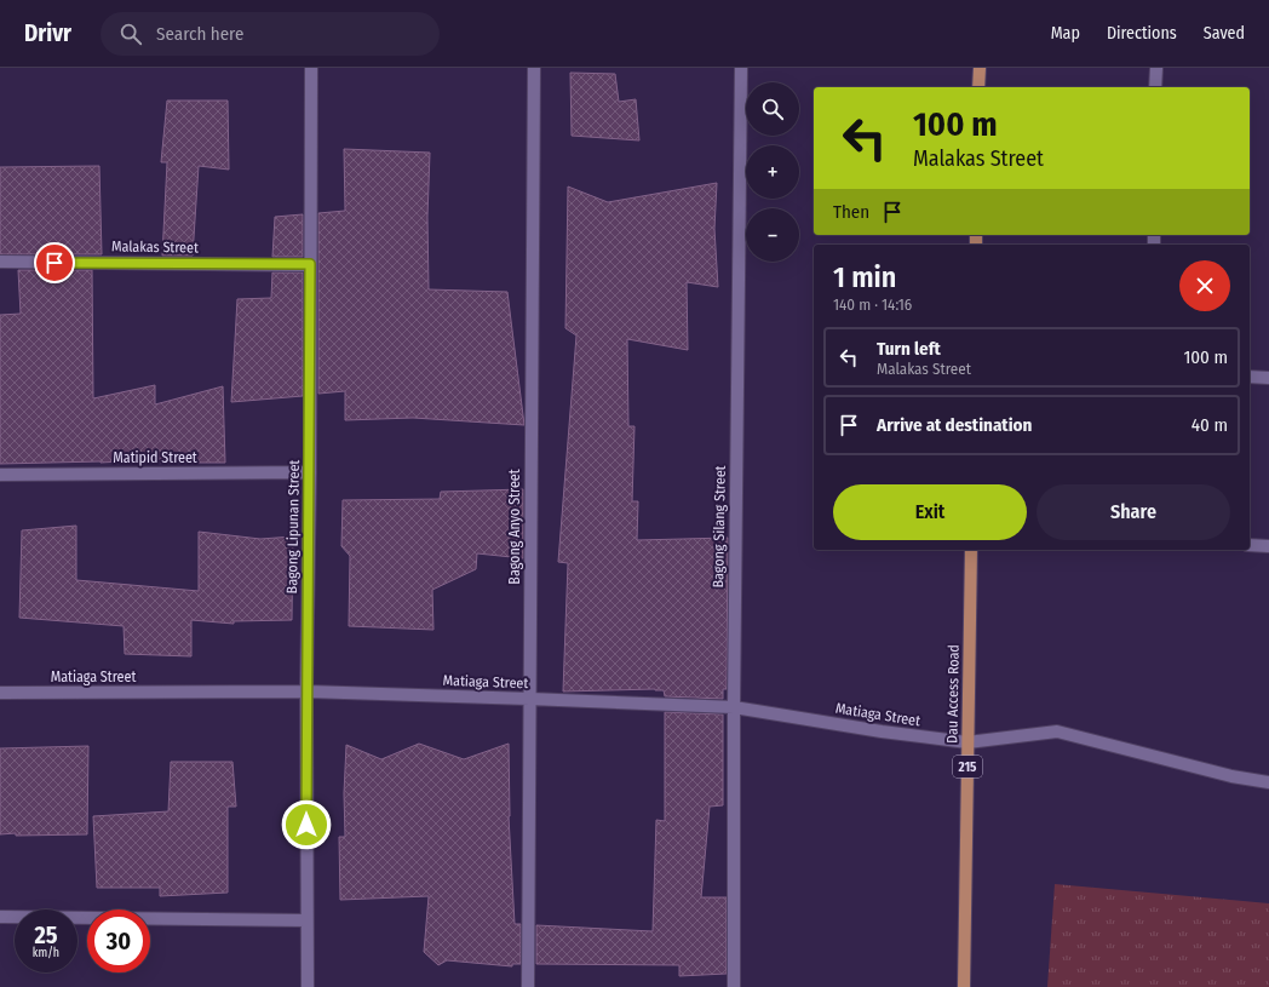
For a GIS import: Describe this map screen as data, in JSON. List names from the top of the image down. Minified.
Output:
{"streets":{"main road":["Dau Access Road","215"],"street":["Malakas Street","Matipid Street","Bagong Lipunan Street","Bagong Anyo Street","Bagong Silang Street","Matiaga Street"]},"crossings":[["Malakas Street","Bagong Lipunan Street"],["Matipid Street","Bagong Lipunan Street"],["Bagong Lipunan Street","Matiaga Street"],["Bagong Anyo Street","Matiaga Street"],["Bagong Silang Street","Matiaga Street"],["Matiaga Street","Dau Access Road"]],"page":{"header":"Drivr","search":"Search here","nav":["Map","Directions","Saved"],"map_buttons":["+","−"],"turn":["100 m","Malakas Street"],"then":"Then","heading":["1 min","140 m · 14:16"],"list":[{"name":"Turn left","note":"Malakas Street","value":"100 m"},{"name":"Arrive at destination","value":"40 m"}],"buttons":["Exit","Share"],"speed":"25 km/h","limit":"30"}}
